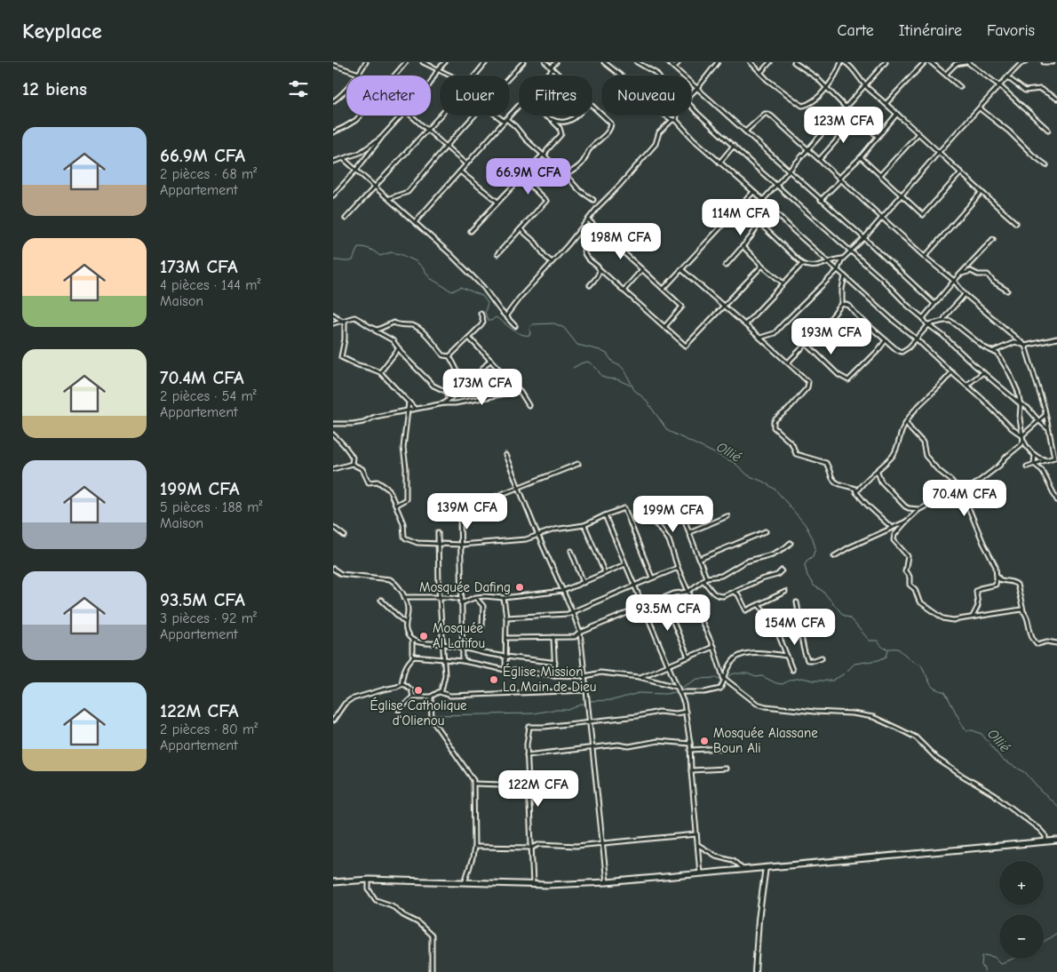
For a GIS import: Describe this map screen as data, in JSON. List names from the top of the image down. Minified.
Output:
{"water":["Ollié"],"places":["Mosquée Dafing","Mosquée Al Latifou","Église Mission La Main de Dieu","Église Catholique d'Olienou","Mosquée Alassane Boun Ali"],"page":{"header":"Keyplace","nav":["Carte","Itinéraire","Favoris"],"heading":"12 biens","chip":["Acheter","Louer","Filtres","Nouveau"],"price":["123M CFA","66.9M CFA","114M CFA","198M CFA","193M CFA","173M CFA","70.4M CFA","139M CFA","199M CFA","93.5M CFA","154M CFA","122M CFA"],"list":[{"name":"66.9M CFA","note":"2 pièces · 68 m² · Appartement"},{"name":"173M CFA","note":"4 pièces · 144 m² · Maison"},{"name":"70.4M CFA","note":"2 pièces · 54 m² · Appartement"},{"name":"199M CFA","note":"5 pièces · 188 m² · Maison"},{"name":"93.5M CFA","note":"3 pièces · 92 m² · Appartement"},{"name":"122M CFA","note":"2 pièces · 80 m² · Appartement"}],"map_buttons":["+","−"]}}
